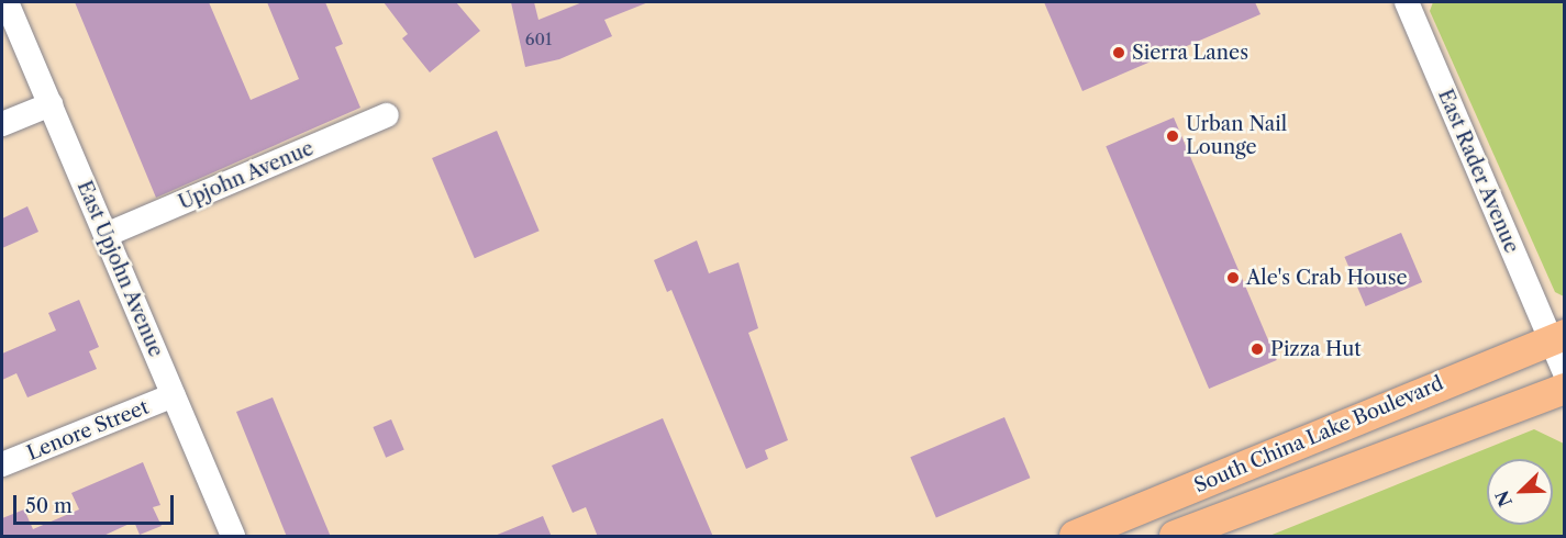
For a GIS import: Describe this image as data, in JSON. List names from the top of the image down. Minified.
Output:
{"streets":{"main road":["South China Lake Boulevard"],"street":["East Rader Avenue","Upjohn Avenue","East Upjohn Avenue","Lenore Street"]},"crossings":[["East Rader Avenue","South China Lake Boulevard"],["Upjohn Avenue","East Upjohn Avenue"],["East Upjohn Avenue","Lenore Street"]],"places":["Sierra Lanes","Urban Nail Lounge","Ale's Crab House","Pizza Hut"],"house_numbers":["601"],"scale_bar":"50 m","north":"bottom left"}
